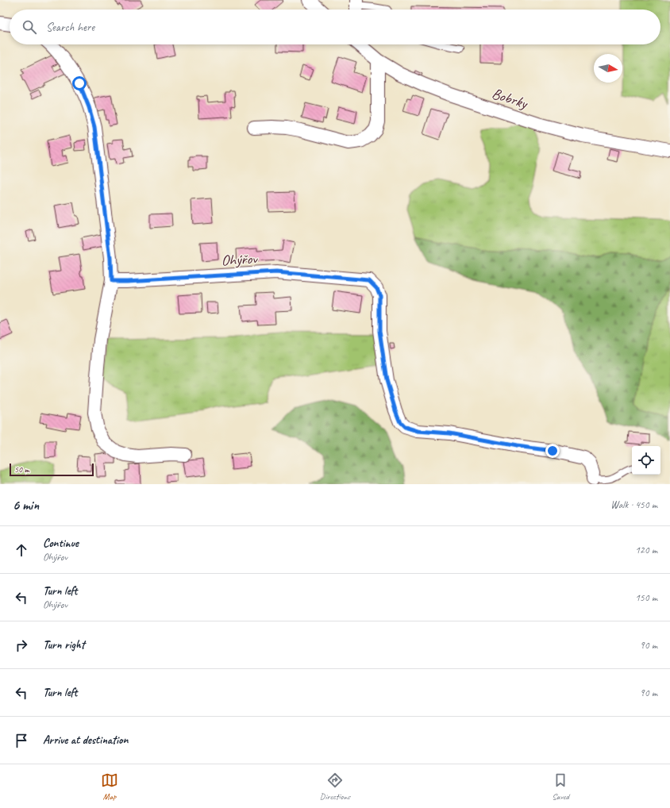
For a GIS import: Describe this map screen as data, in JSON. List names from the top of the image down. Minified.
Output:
{"streets":{"street":["Bobrky","Ohýřov"]},"scale_bar":"50 m","north":"right","page":{"search":"Search here","scale":"50 m","heading":["6 min","Walk · 450 m"],"list":[["Continue","Ohýřov","120 m"],["Turn left","Ohýřov","150 m"],["Turn right","90 m"],["Turn left","90 m"],"Arrive at destination"],"nav":["Map","Directions","Saved"]}}
